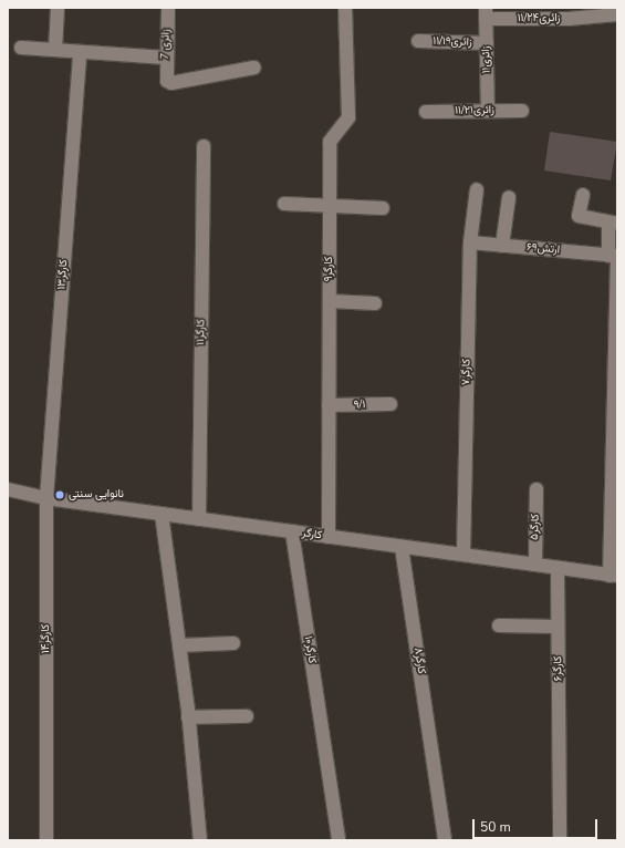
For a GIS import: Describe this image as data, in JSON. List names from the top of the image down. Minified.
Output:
{"streets":{"street":["زائری۱۱/۲۴","زائری۱۱/۱۹","زائری 7","زائری۱۱","۱۱/۲۱زائری","ارتش۶۹","کارگر۹","کارگر۱۳","کارگر۱۱","کارگر۷","۹/۱","کارگر۵","کارگر","کارگر۱۴","کارگر۱۰","کارگر۸","کارگر۶"]},"crossings":[["زائری۱۱/۲۴","زائری۱۱"],["زائری۱۱/۱۹","زائری۱۱"],["زائری۱۱","۱۱/۲۱زائری"],["ارتش۶۹","کارگر۷"],["کارگر۹","۹/۱"],["کارگر۹","کارگر"],["کارگر۱۳","کارگر"],["کارگر۱۳","کارگر۱۴"],["کارگر۱۱","کارگر"],["کارگر۷","کارگر"],["کارگر۵","کارگر"],["کارگر","کارگر۱۴"],["کارگر","کارگر۱۰"],["کارگر","کارگر۸"],["کارگر","کارگر۶"]],"places":["نانوایی سنتی"],"scale_bar":"50 m"}
